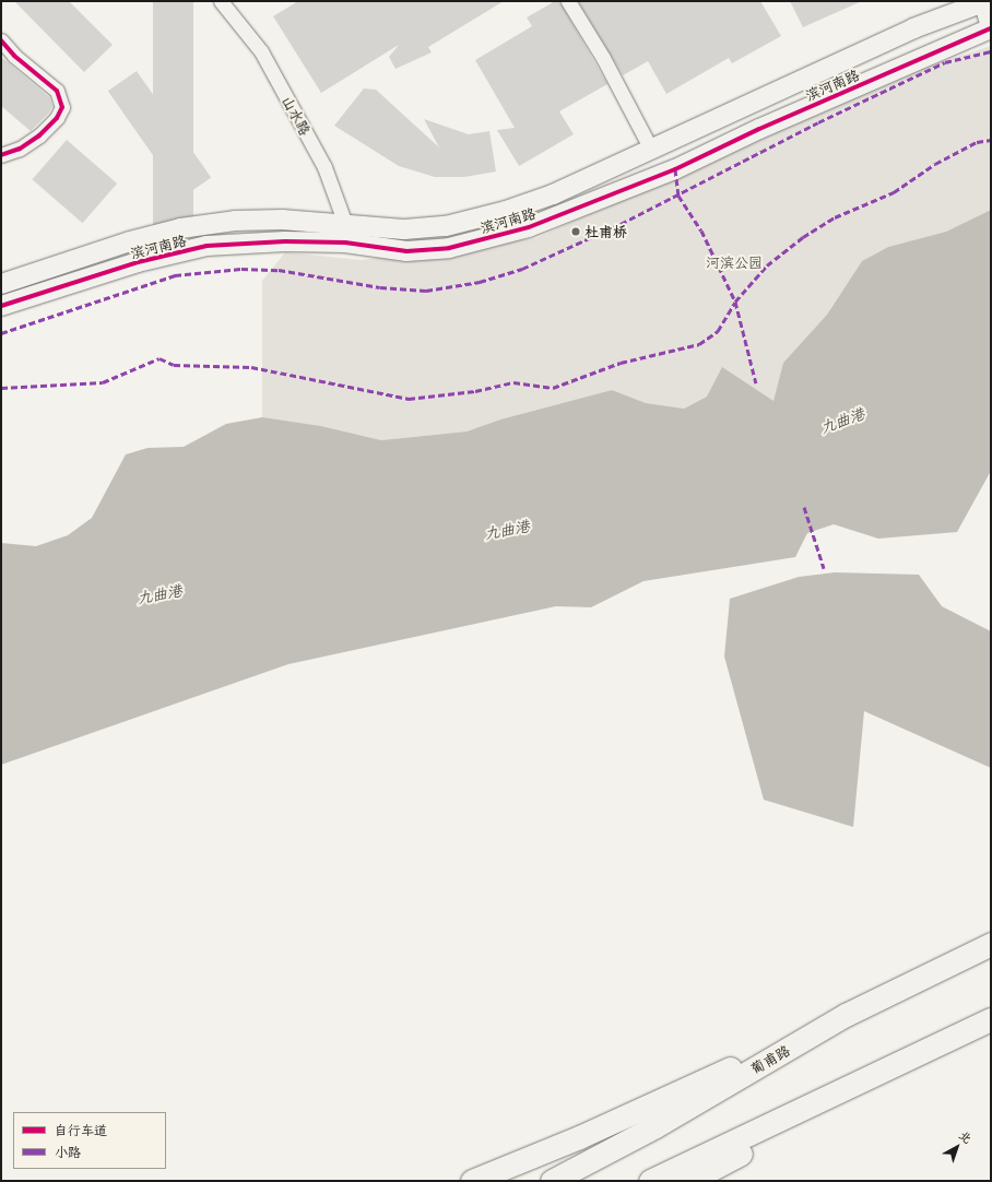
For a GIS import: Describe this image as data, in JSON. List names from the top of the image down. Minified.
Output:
{"streets":{"main road":["葡甫路"],"street":["滨河南路","山水路"]},"crossings":[["滨河南路","山水路"]],"water":["九曲港"],"parks":["河滨公园"],"places":["杜甫桥"],"legend":["自行车道","小路"],"north":"top right"}
